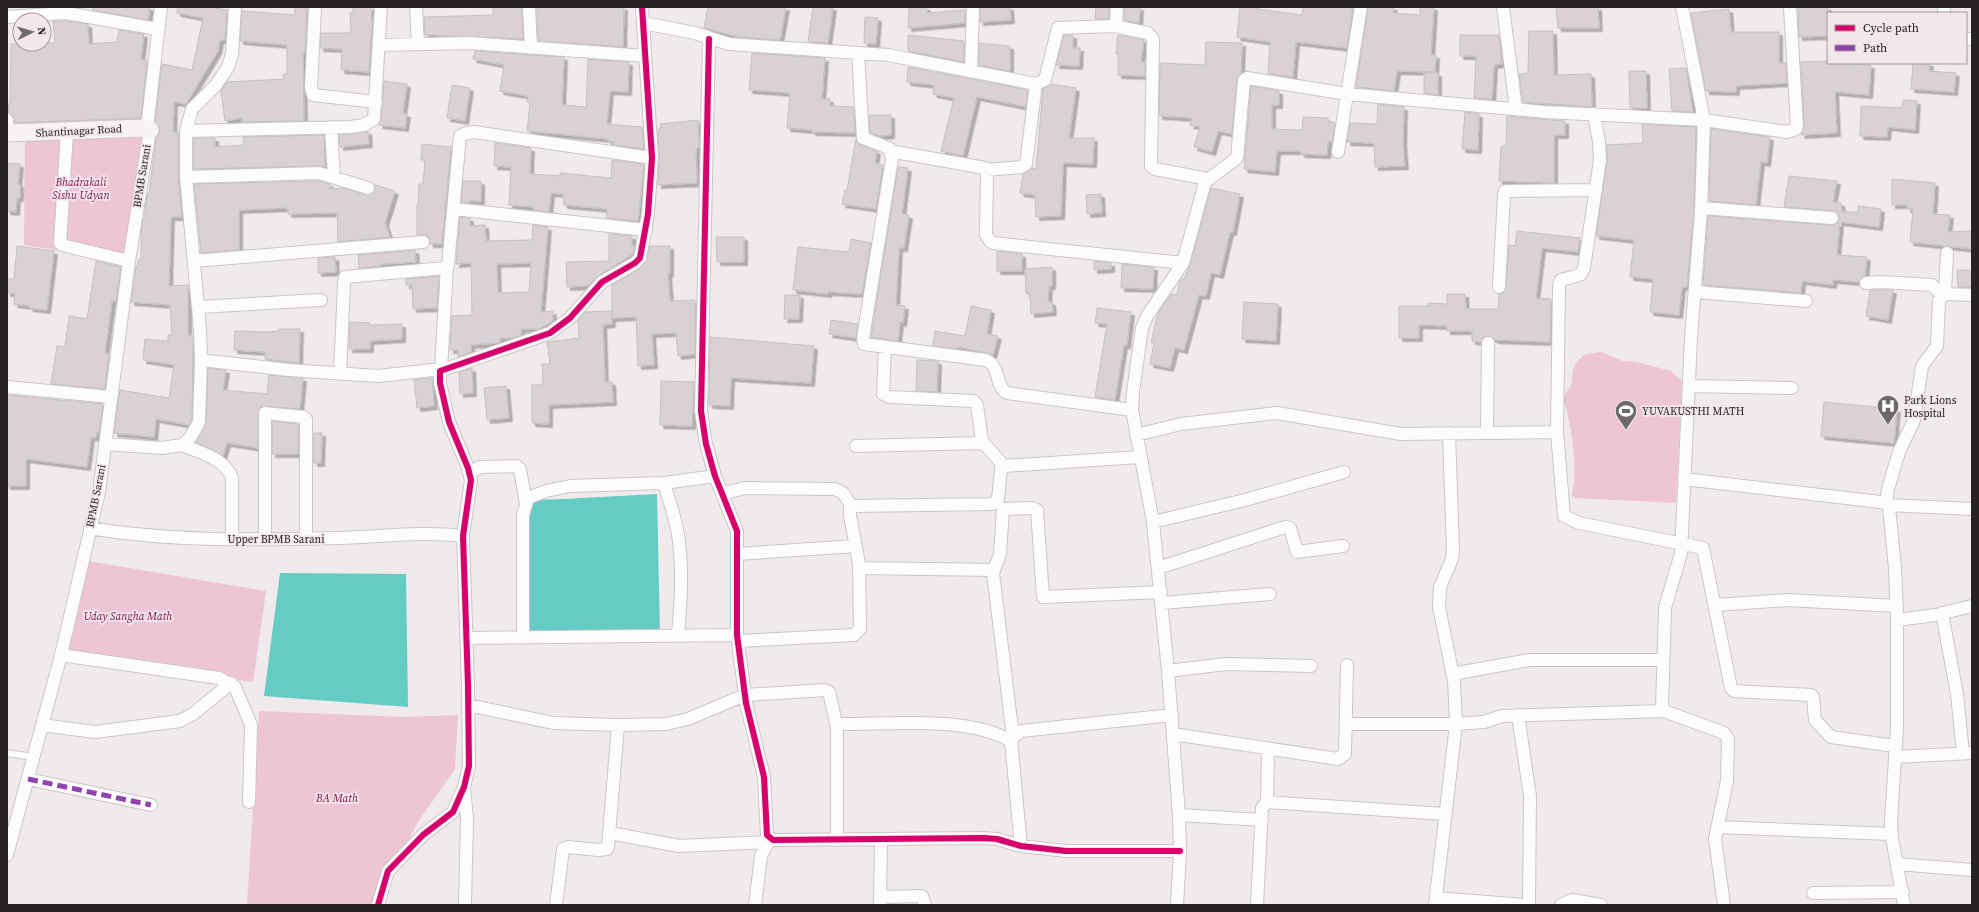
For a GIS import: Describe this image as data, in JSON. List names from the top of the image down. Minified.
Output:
{"streets":{"street":["Shantinagar Road","BPMB Sarani","Upper BPMB Sarani"]},"crossings":[["Shantinagar Road","BPMB Sarani"],["BPMB Sarani","Upper BPMB Sarani"]],"parks":["Bhadrakali Sishu Udyan","Uday Sangha Math","BA Math"],"places":{"hospital":["Park Lions Hospital"],"sports":["YUVAKUSTHI MATH"]},"legend":["Cycle path","Path"],"north":"right"}
